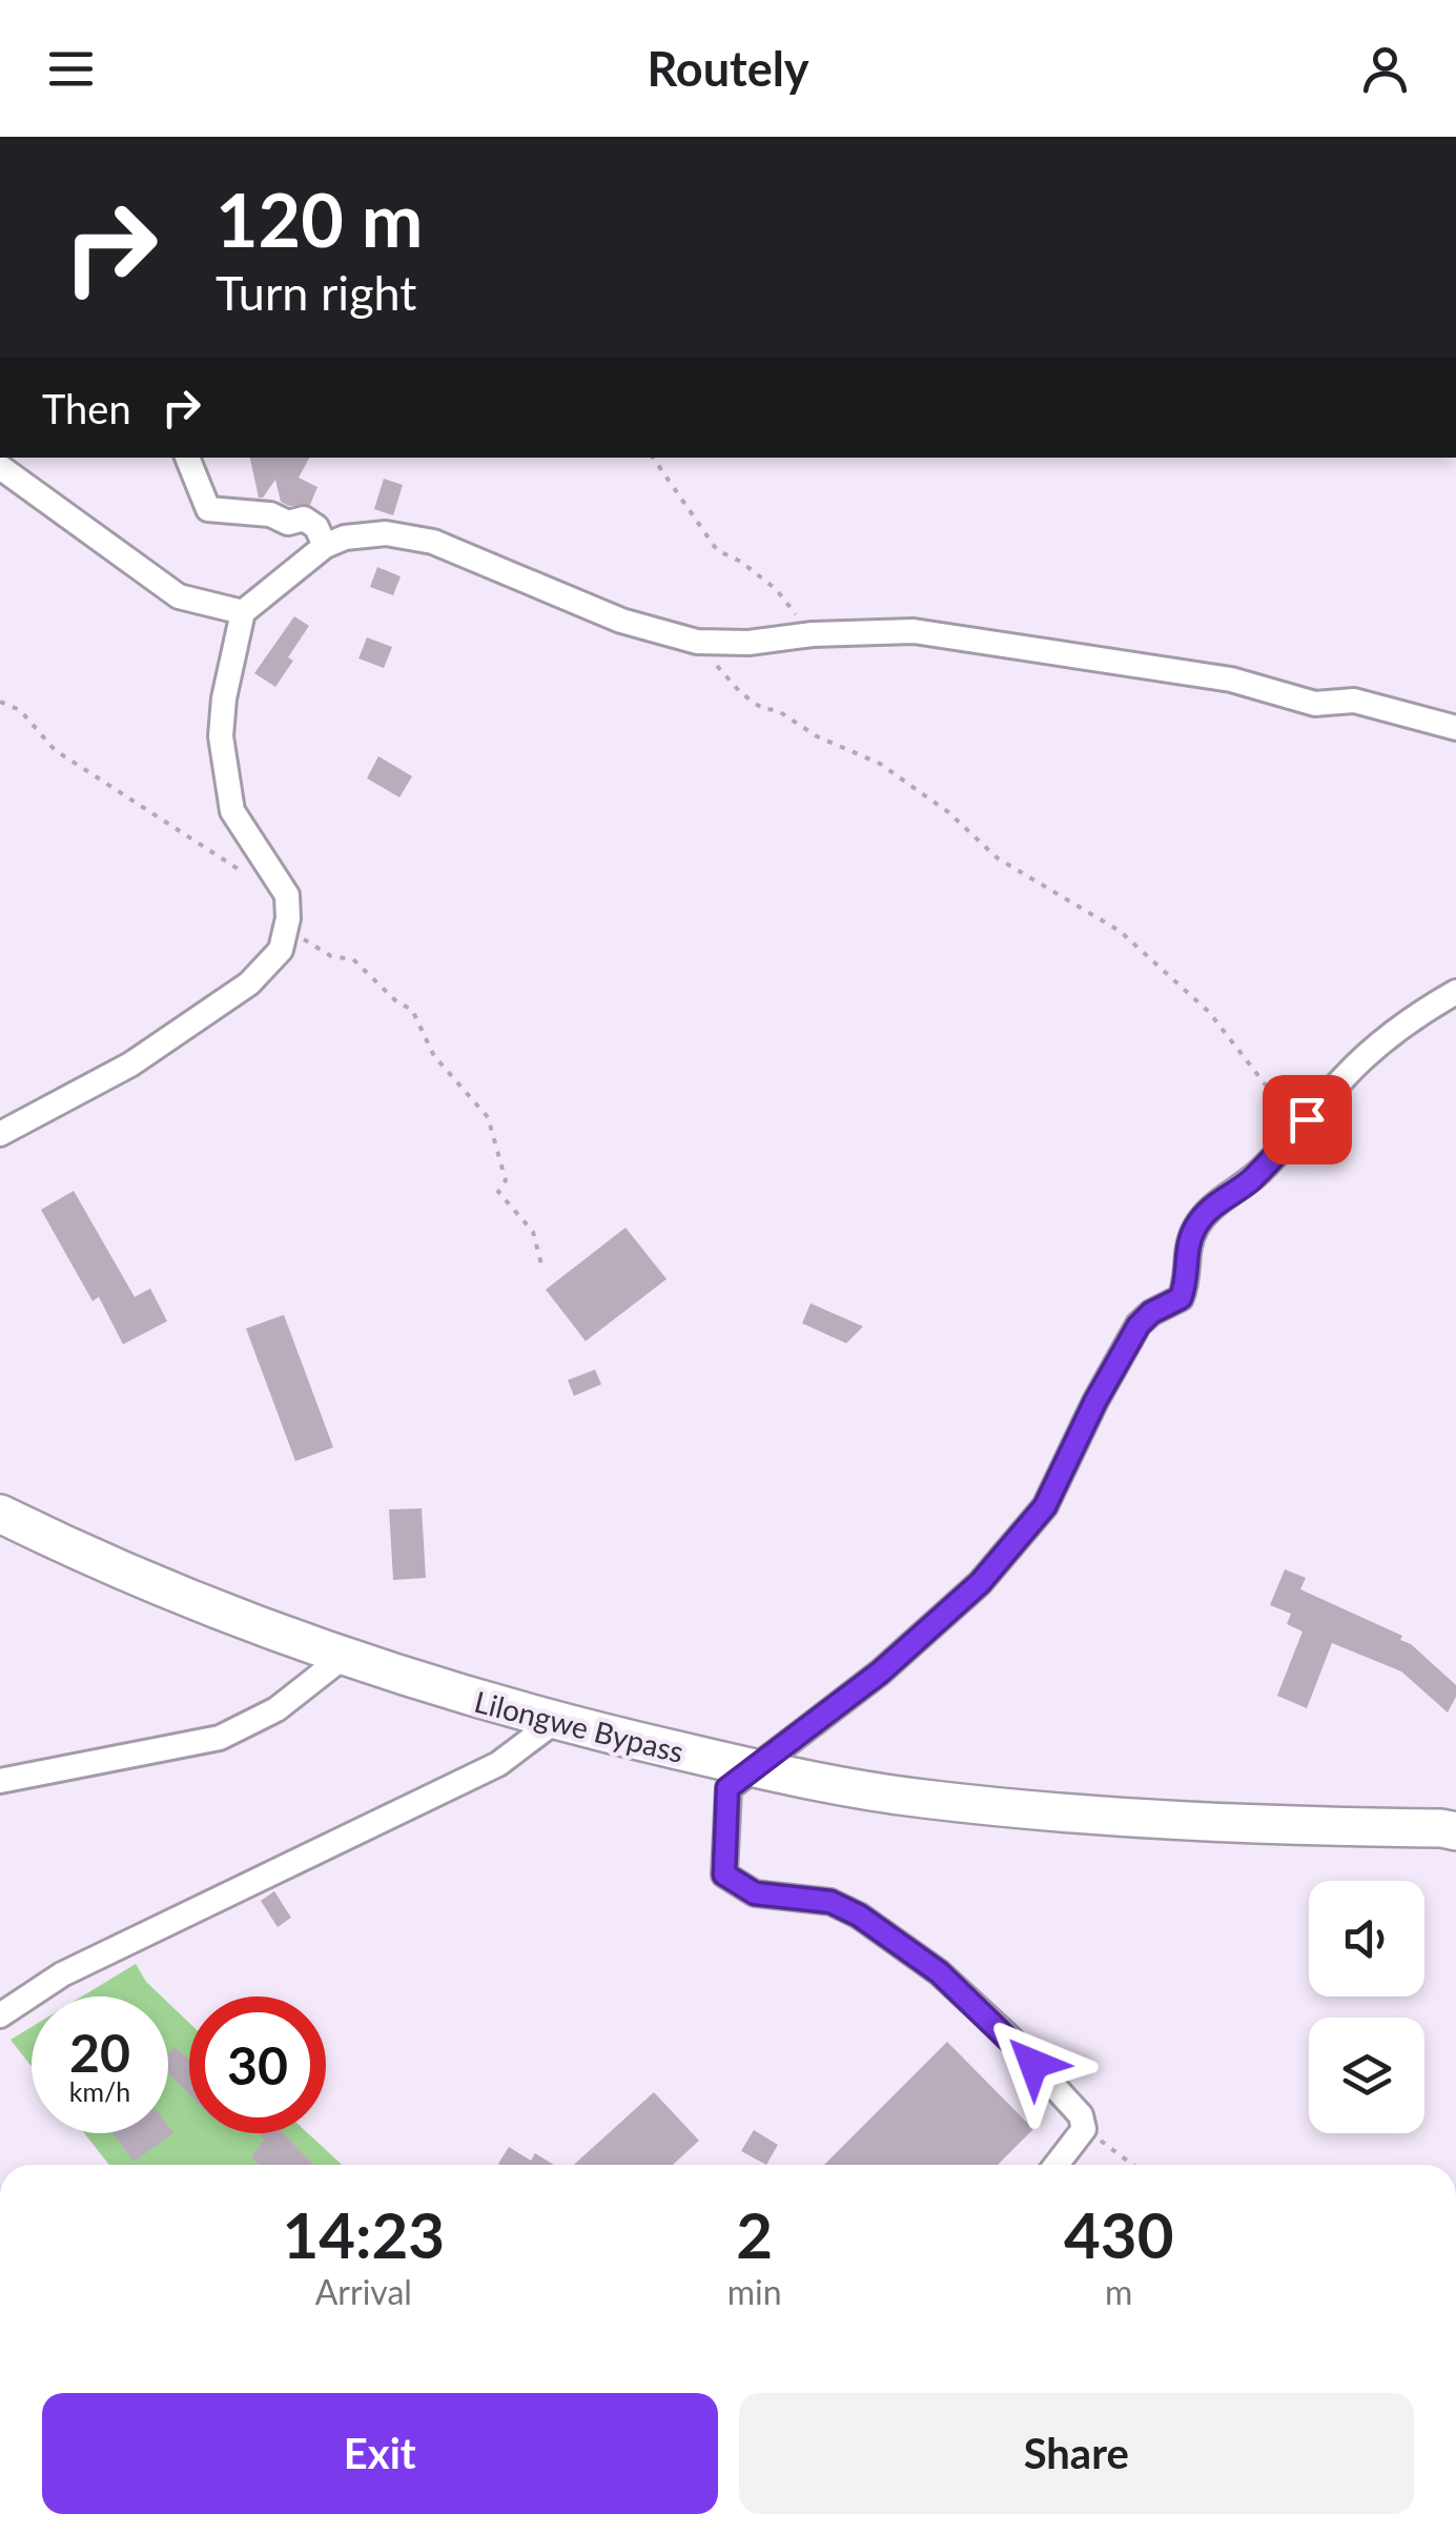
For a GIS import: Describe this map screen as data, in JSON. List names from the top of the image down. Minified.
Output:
{"streets":{"main road":["Lilongwe Bypass"]},"page":{"header":"Routely","turn":["120 m","Turn right"],"then":"Then","speed":"20 km/h","limit":"30","eta":["14:23","Arrival","2","min","430","m"],"buttons":["Exit","Share"]}}
